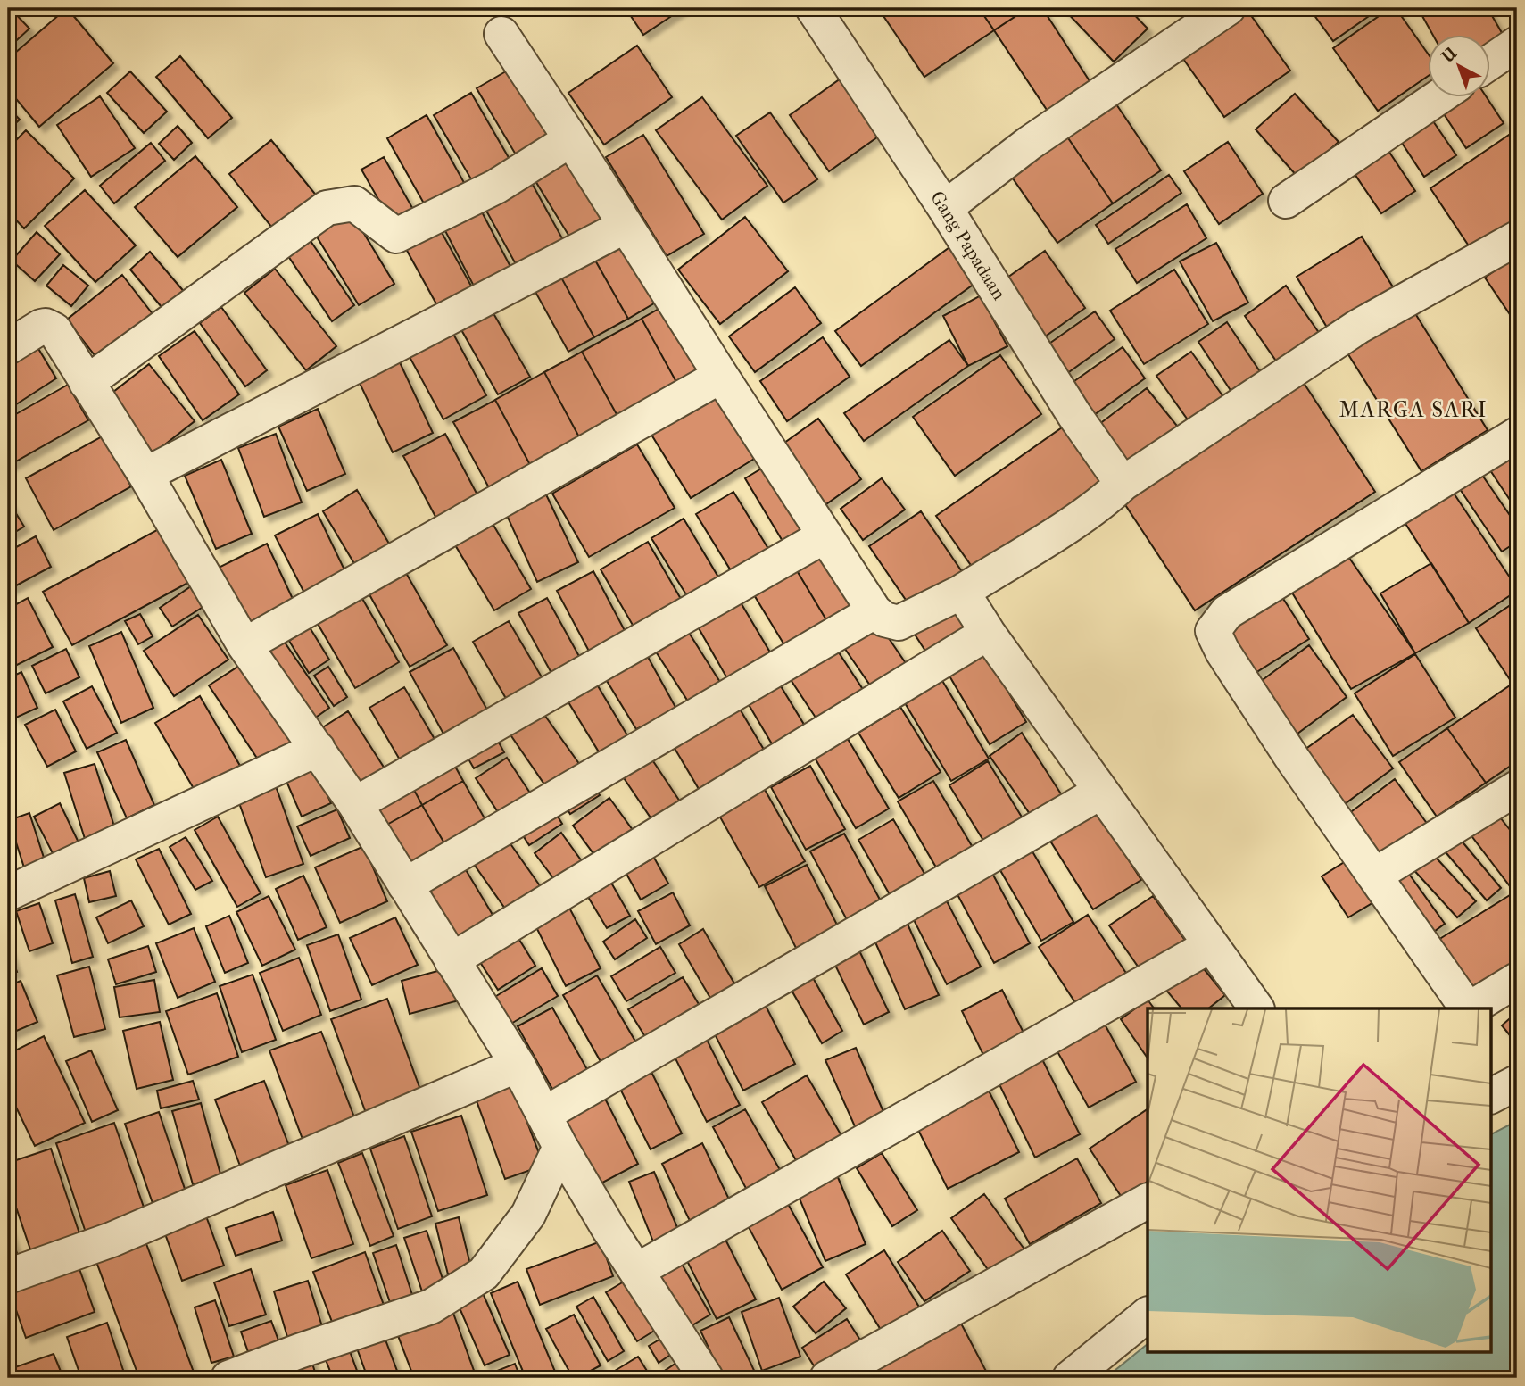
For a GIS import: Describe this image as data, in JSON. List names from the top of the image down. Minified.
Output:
{"streets":{"street":["Gang Papadaan"]},"districts":["MARGA SARI"],"north":"top left"}
